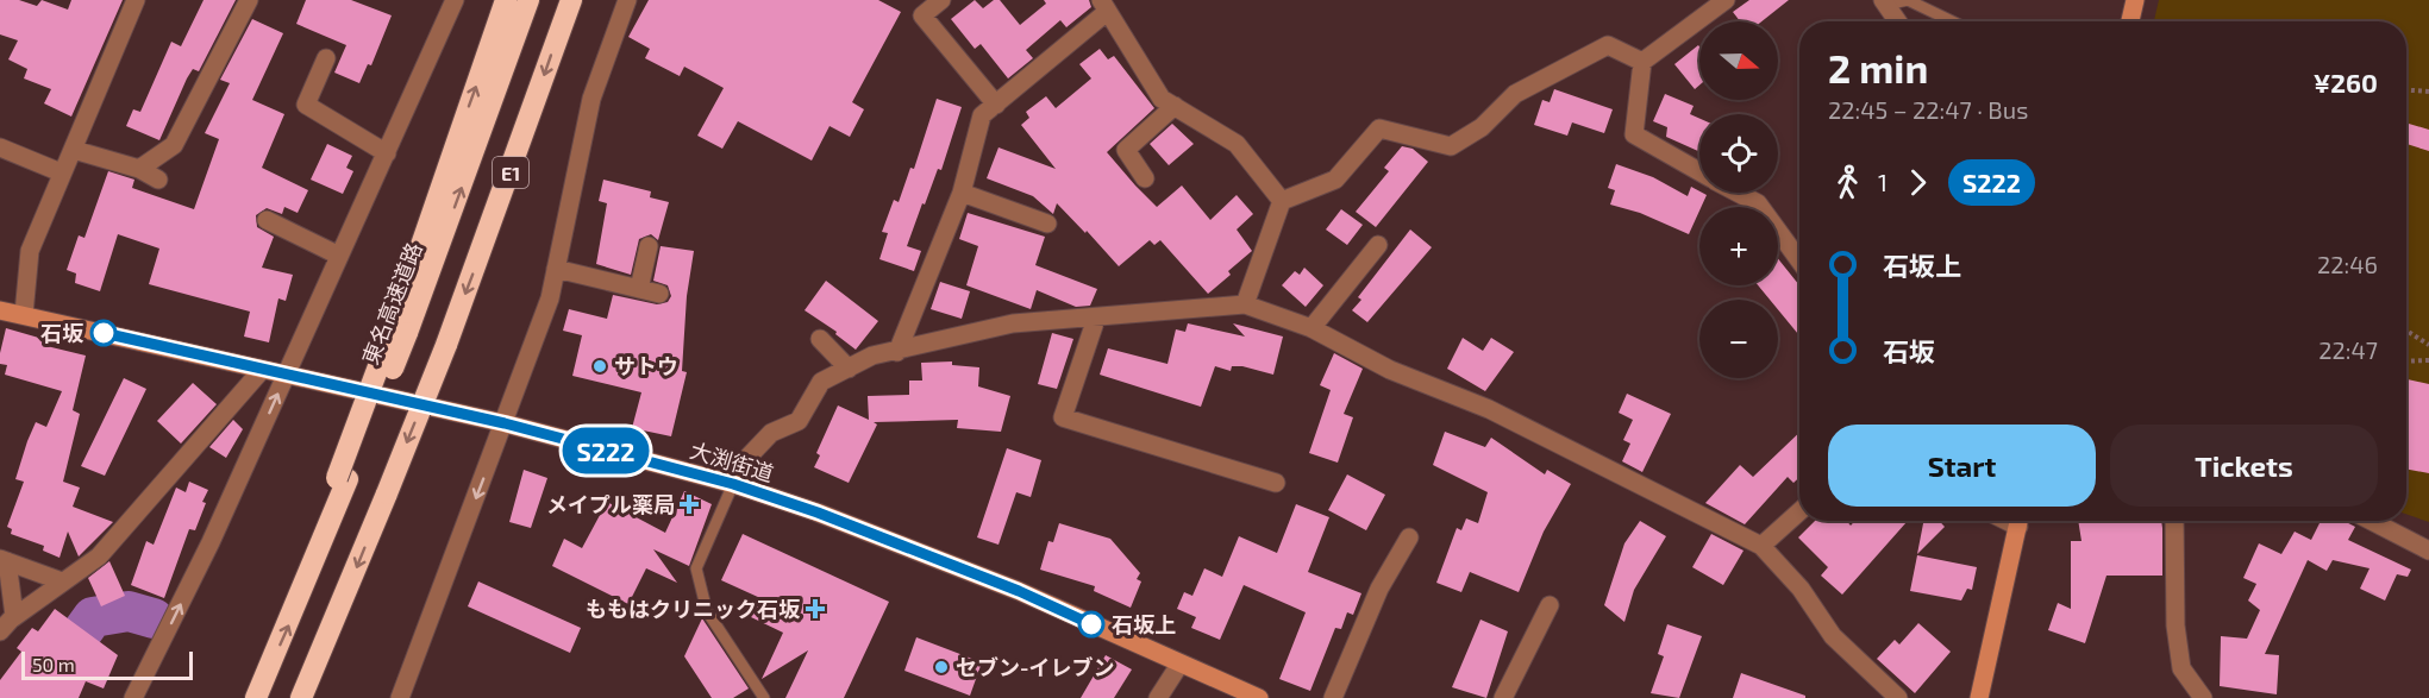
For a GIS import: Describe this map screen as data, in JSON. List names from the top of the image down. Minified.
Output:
{"streets":{"highway":["E1","東名高速道路"],"street":["大渕街道"]},"places":{"other":["石坂","サトウ","石坂上","セブン-イレブン"],"health":["メイプル薬局","ももはクリニック石坂"]},"lines":["bus line S222"],"scale_bar":"50 m","north":"right","page":{"on_map":"S222","map_buttons":["+","−"],"heading":["2 min","22:45 – 22:47 · Bus","¥260"],"legs":["1","S222"],"list":[{"name":"石坂上","value":"22:46"},{"name":"石坂","value":"22:47"}],"buttons":["Start","Tickets"],"scale":"50 m"}}
